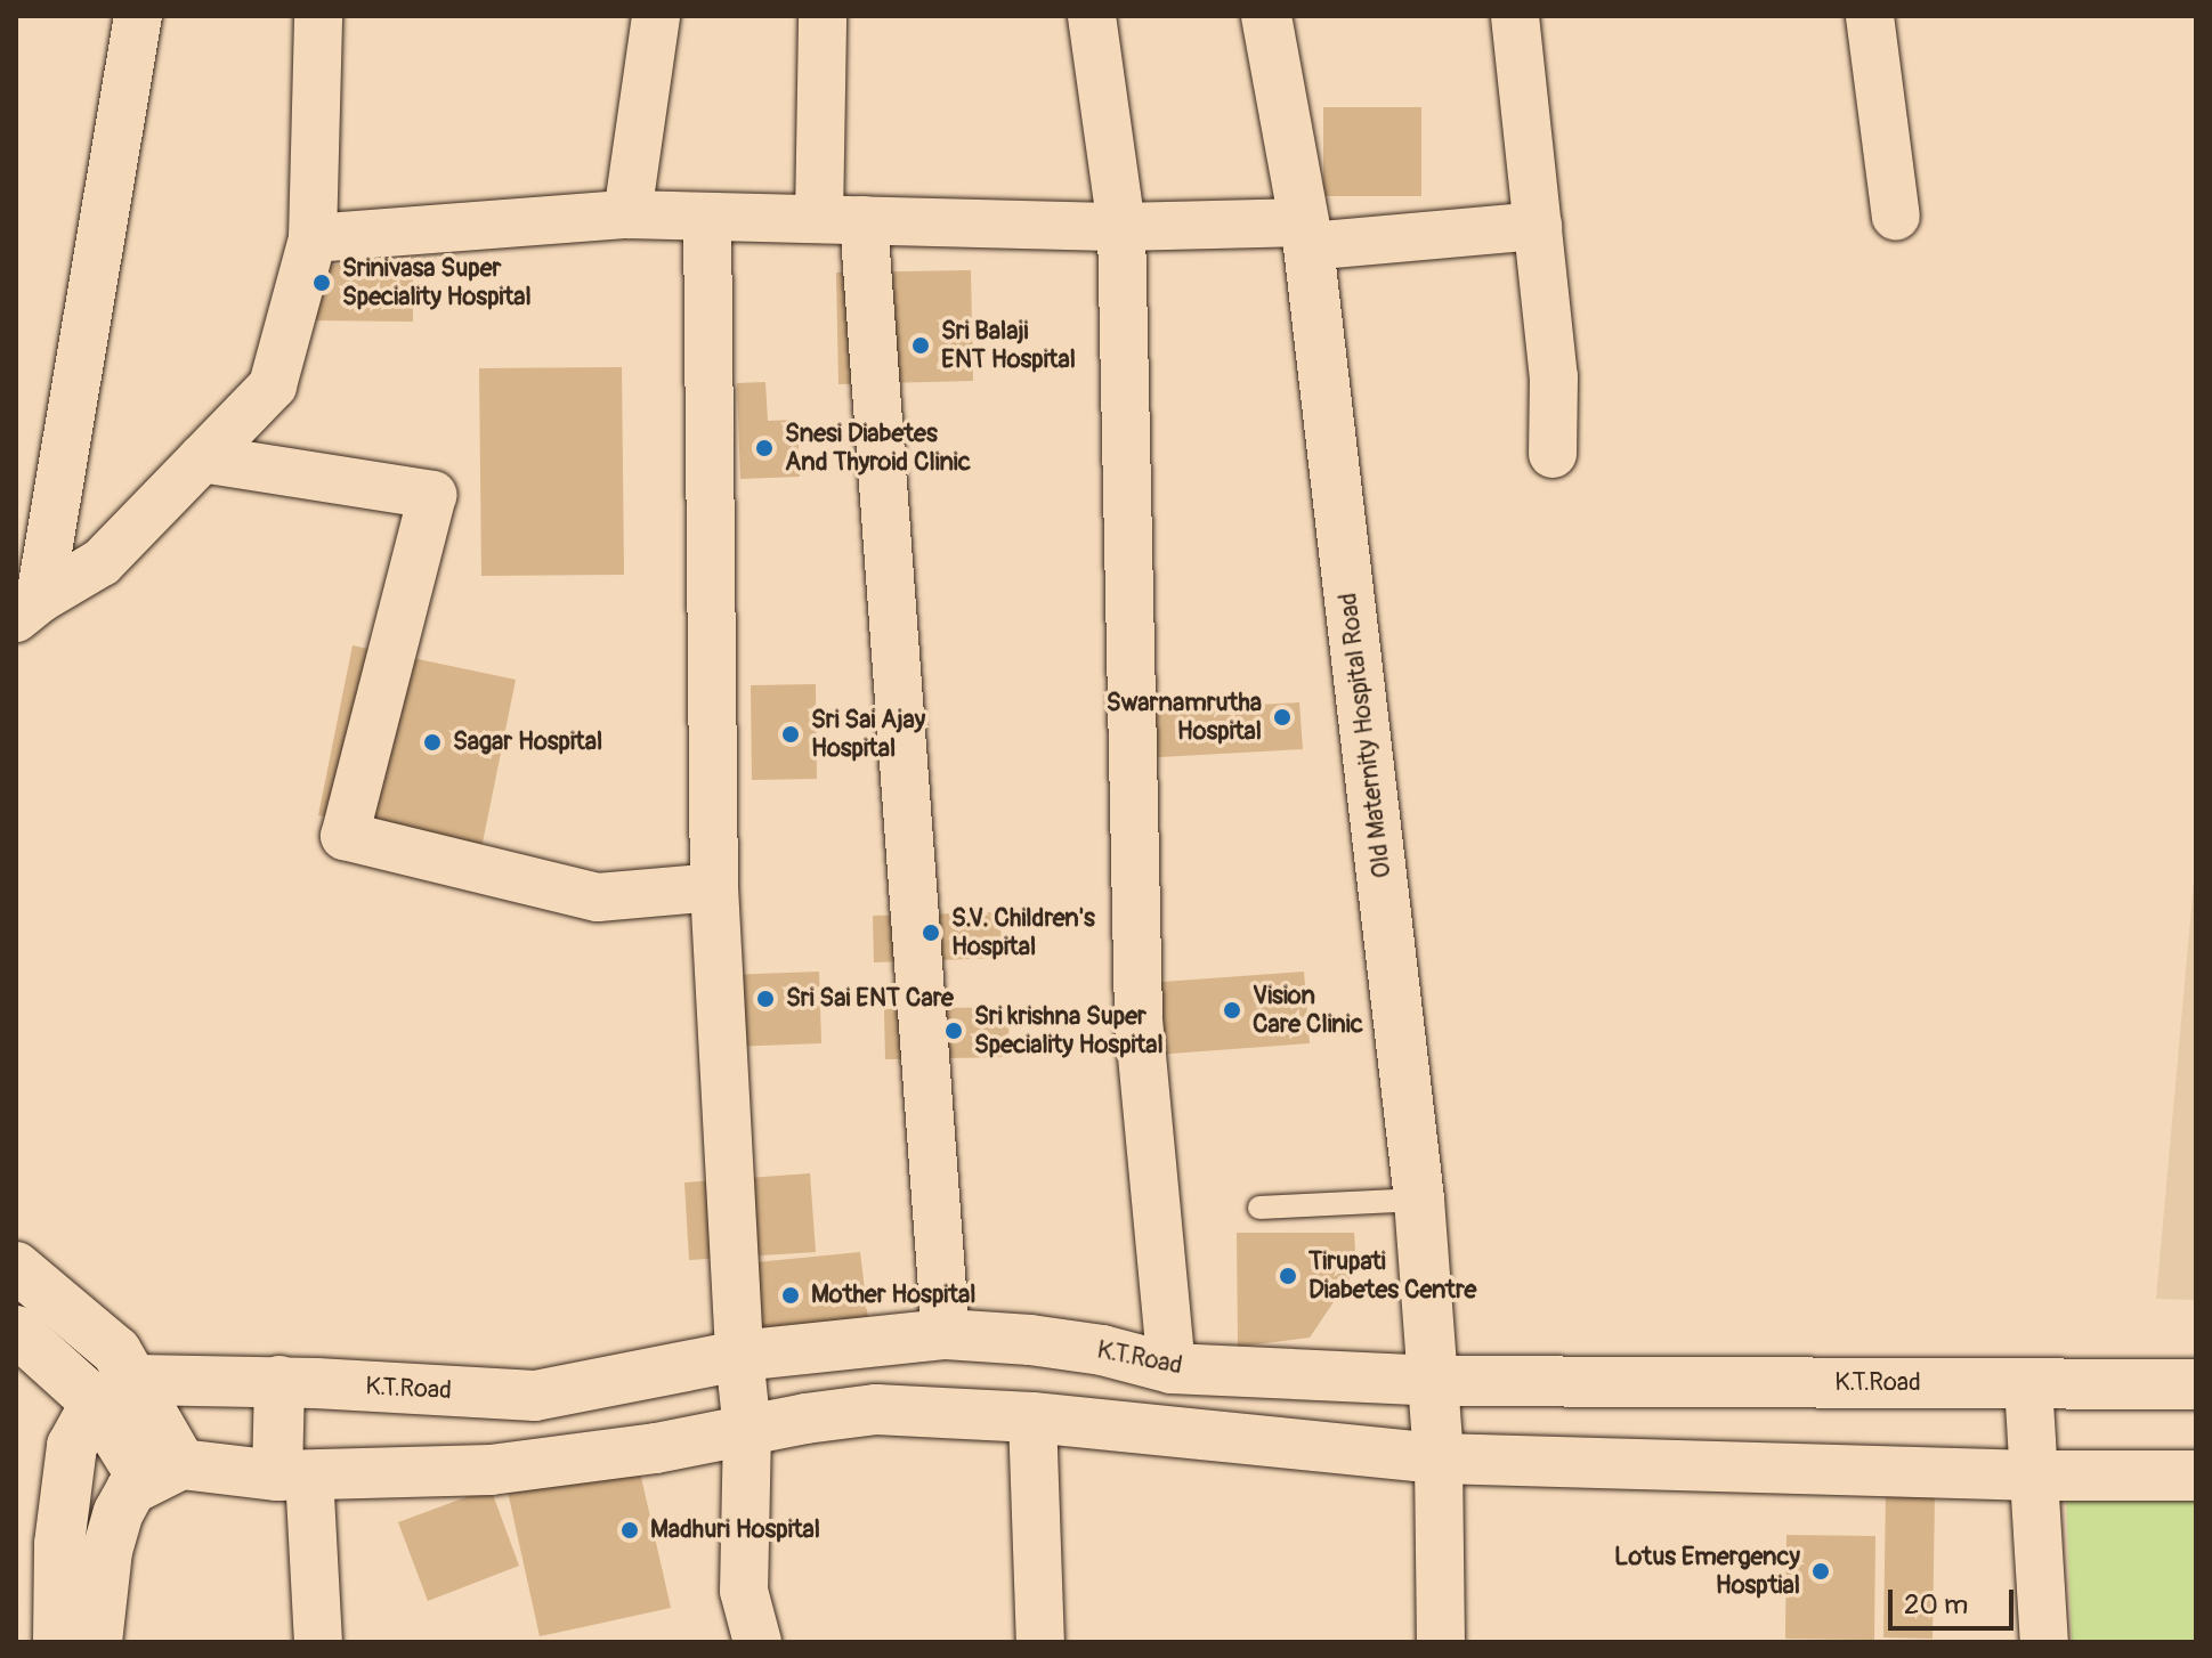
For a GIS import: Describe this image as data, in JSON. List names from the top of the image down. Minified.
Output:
{"streets":{"main road":["Old Maternity Hospital Road","K.T.Road"]},"crossings":[["Old Maternity Hospital Road","K.T.Road"]],"places":["Srinivasa Super Speciality Hospital","Sri Balaji ENT Hospital","Snesi Diabetes And Thyroid Clinic","Swarnamrutha Hospital","Sri Sai Ajay Hospital","Sagar Hospital","S.V. Children's Hospital","Sri Sai ENT Care","Vision Care Clinic","Sri krishna Super Speciality Hospital","Tirupati Diabetes Centre","Mother Hospital","Madhuri Hospital","Lotus Emergency Hosptial"],"scale_bar":"20 m"}
